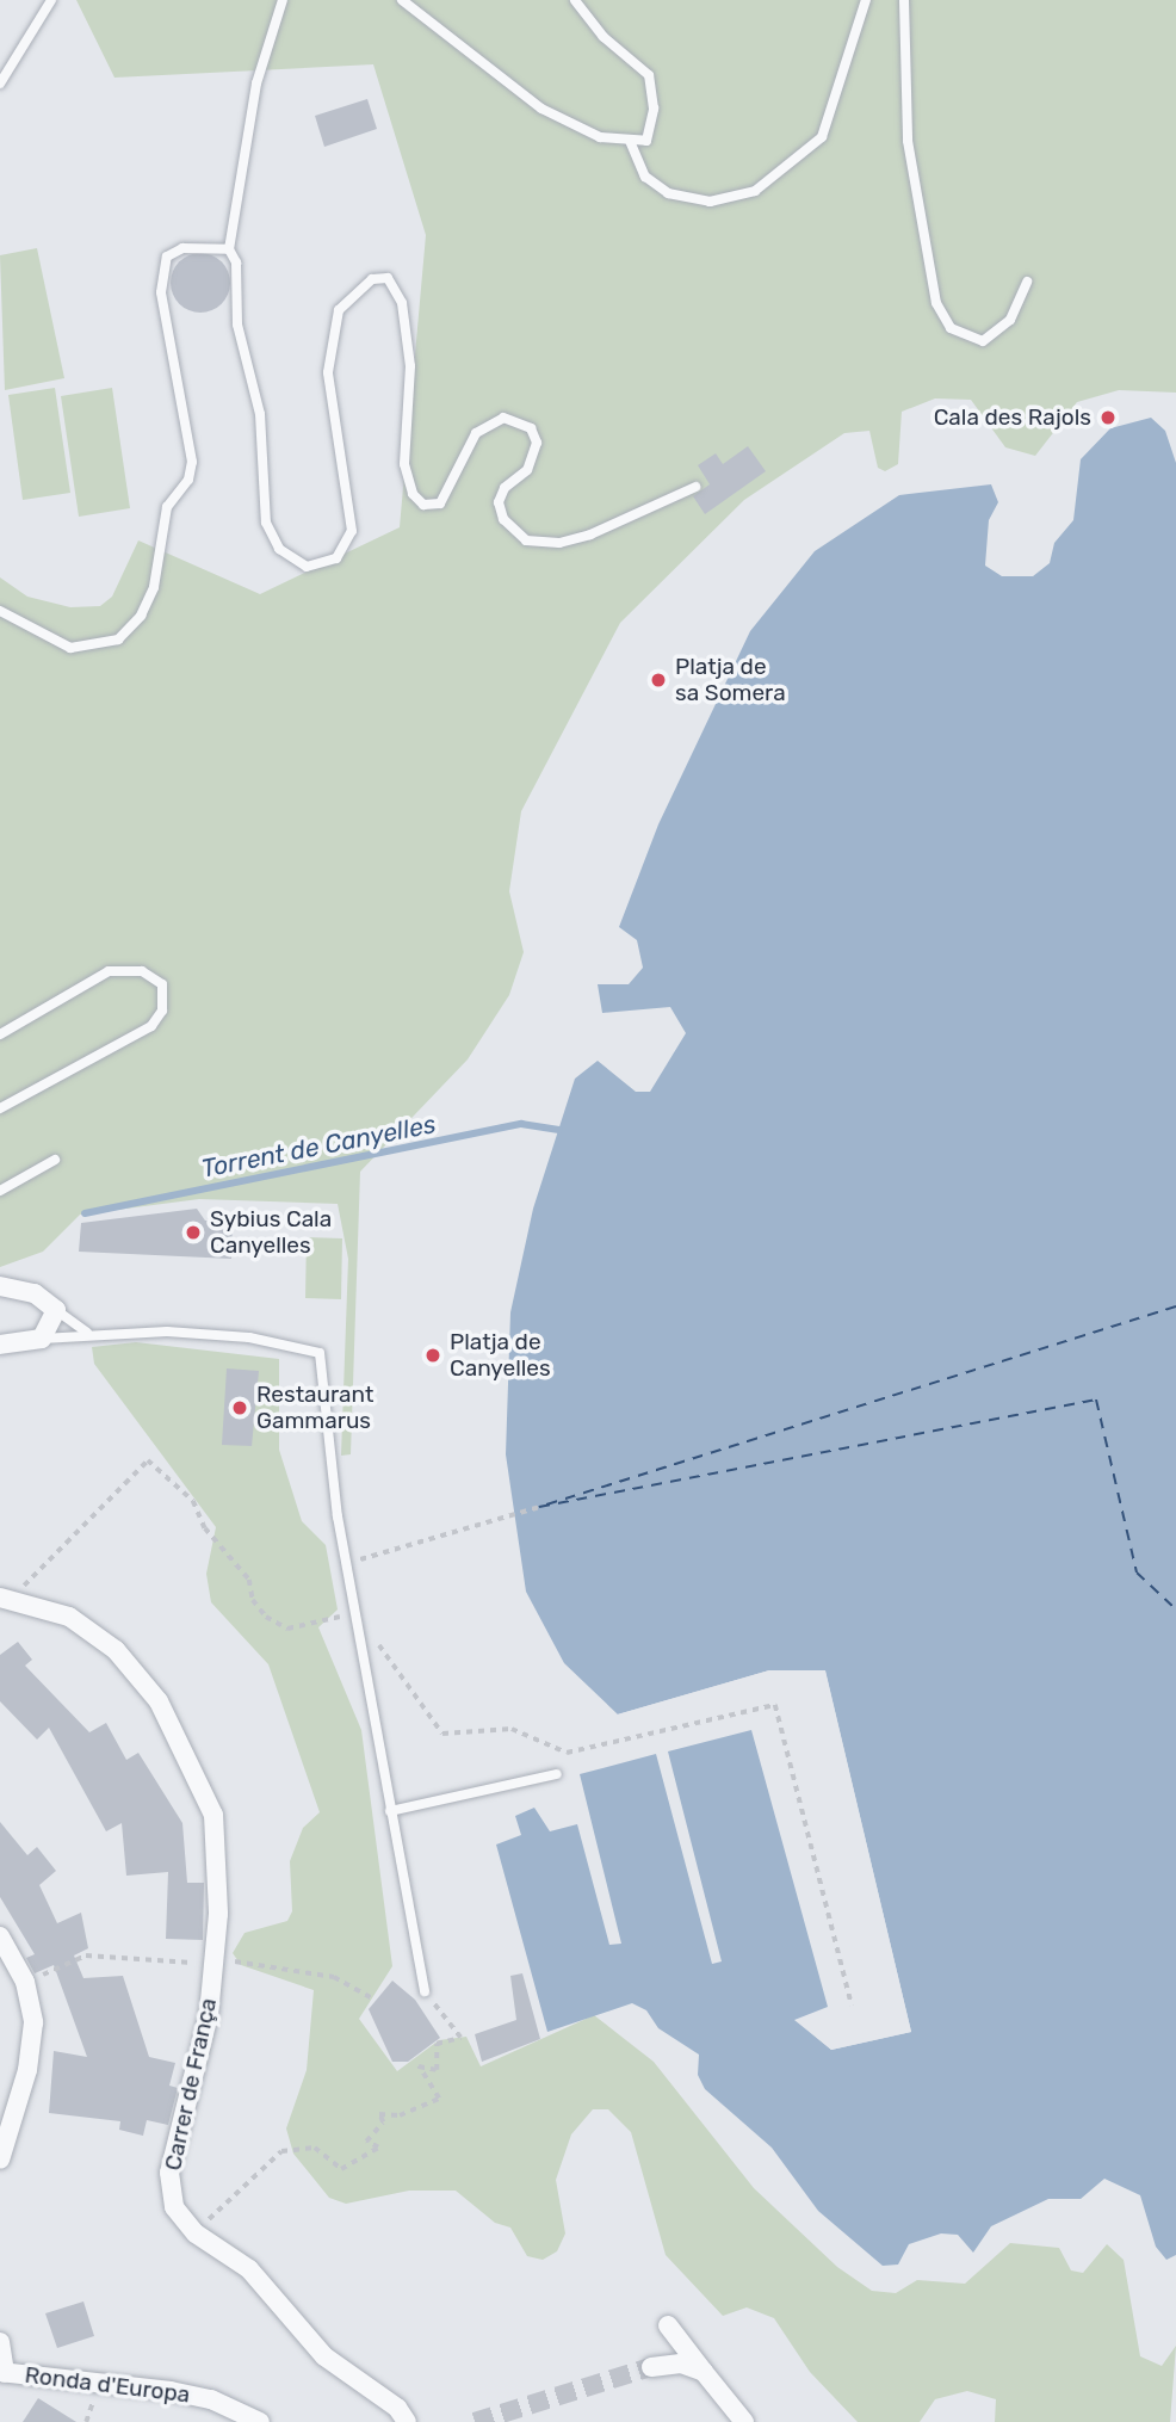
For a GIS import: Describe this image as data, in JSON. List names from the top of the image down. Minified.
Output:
{"streets":{"street":["Carrer de França","Ronda d'Europa"]},"water":["Torrent de Canyelles"],"places":["Cala des Rajols","Platja de sa Somera","Sybius Cala Canyelles","Platja de Canyelles","Restaurant Gammarus"]}
